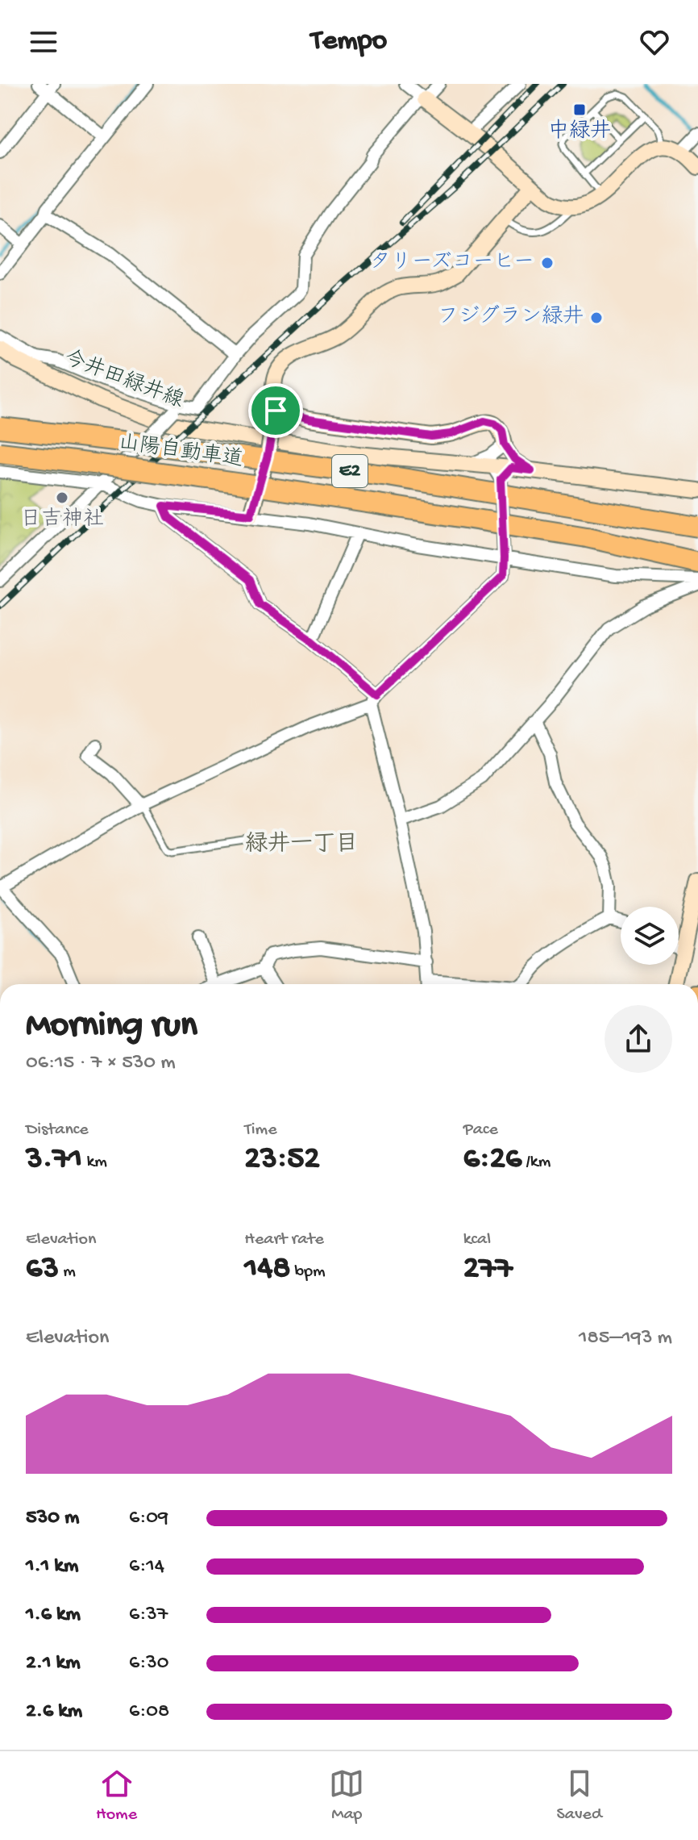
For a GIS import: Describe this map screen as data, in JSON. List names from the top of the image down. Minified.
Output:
{"streets":{"highway":["山陽自動車道","E2"],"street":["今井田緑井線"]},"districts":["緑井一丁目"],"places":{"transit":["中緑井"],"other":["タリーズコーヒー","フジグラン緑井","日吉神社"]},"page":{"header":"Tempo","heading":["Morning run","06:15 · 7 × 530 m"],"stats":[["Distance","3.71 km"],["Time","23:52"],["Pace","6:26 /km"],["Elevation","63 m"],["Heart rate","148 bpm"],["kcal","277"]],"chart":["Elevation","185–193 m"],"list":[{"name":"530 m","note":"6:09"},{"name":"1.1 km","note":"6:14"},{"name":"1.6 km","note":"6:37"},{"name":"2.1 km","note":"6:30"},{"name":"2.6 km","note":"6:08"}],"tabs":["Home","Map","Saved"]}}
